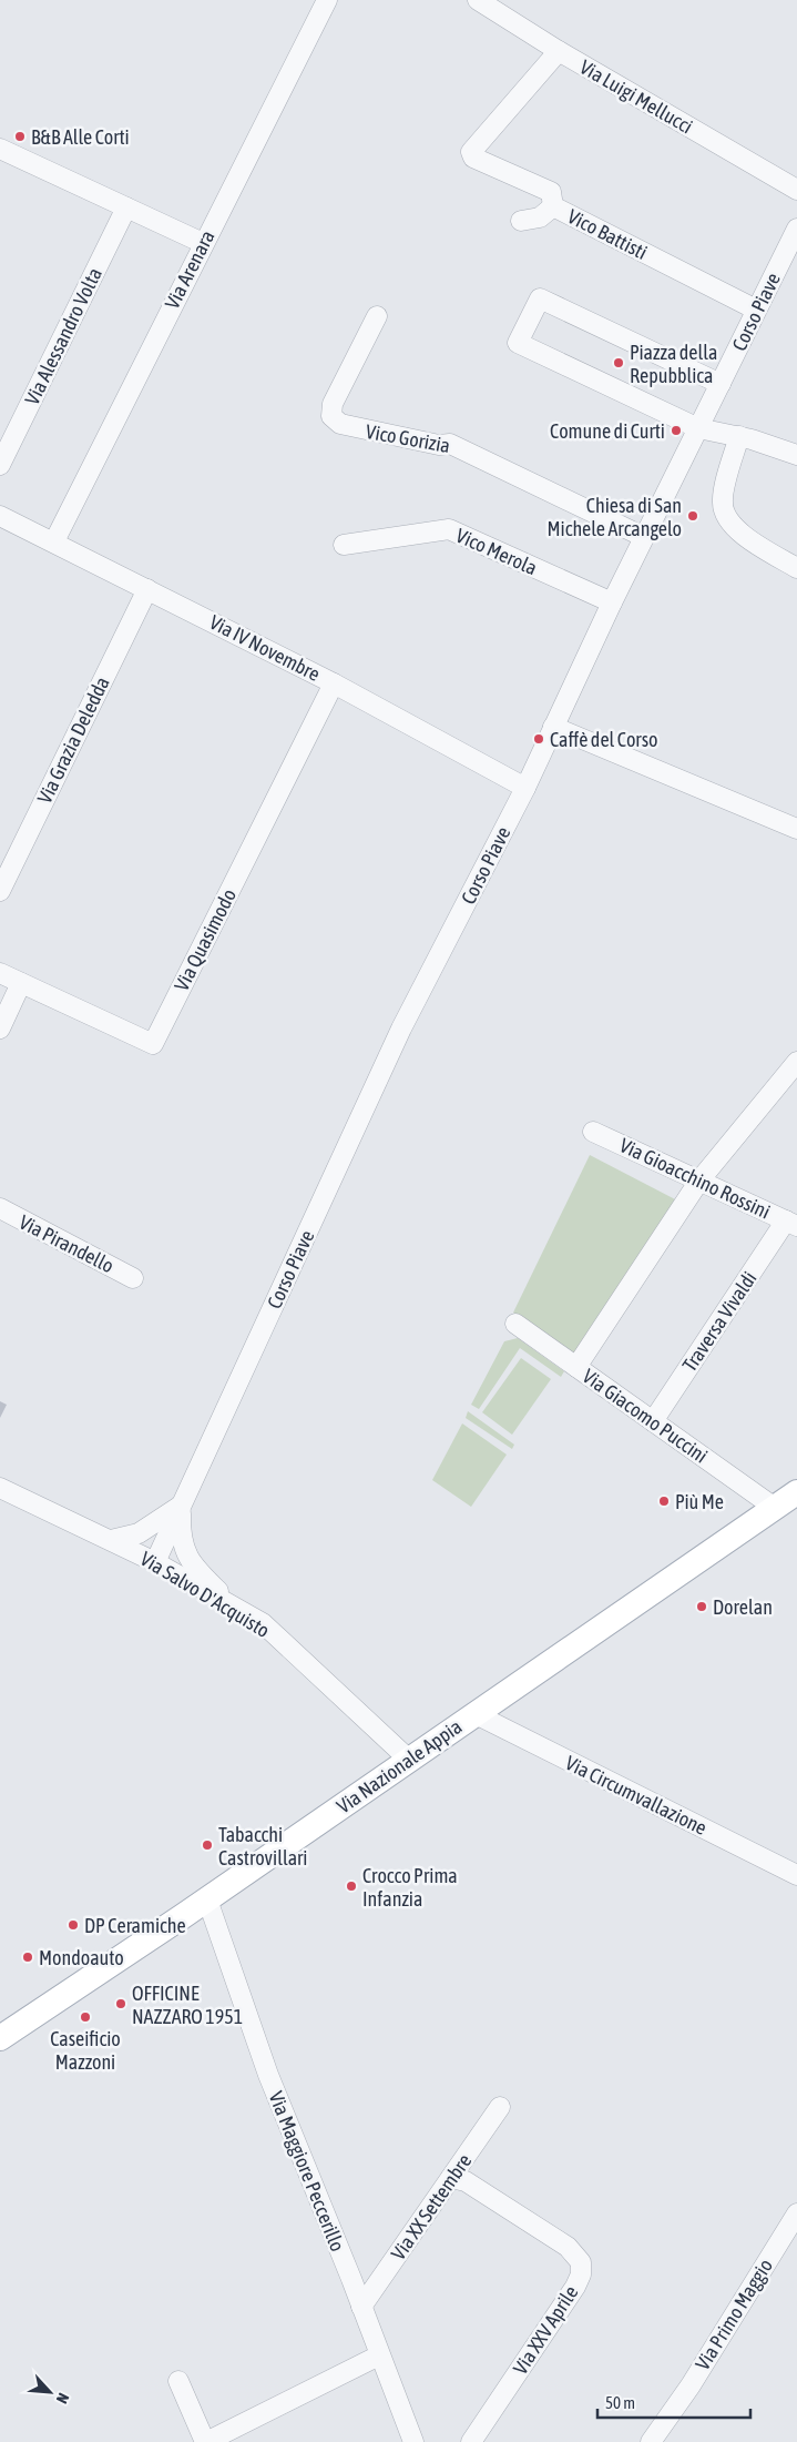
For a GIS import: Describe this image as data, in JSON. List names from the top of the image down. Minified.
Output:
{"streets":{"main road":["Via Nazionale Appia"],"street":["Via Luigi Mellucci","Vico Battisti","Via Arenara","Corso Piave","Via Alessandro Volta","Vico Gorizia","Vico Merola","Via IV Novembre","Via Grazia Deledda","Via Quasimodo","Via Gioacchino Rossini","Via Pirandello","Traversa Vivaldi","Via Giacomo Puccini","Via Salvo D'Acquisto","Via Circumvallazione","Via Maggiore Peccerillo","Via XX Settembre","Via Primo Maggio","Via XXV Aprile"]},"crossings":[["Via Luigi Mellucci","Vico Battisti"],["Vico Battisti","Corso Piave"],["Via Arenara","Via IV Novembre"],["Corso Piave","Vico Gorizia"],["Corso Piave","Vico Merola"],["Corso Piave","Via IV Novembre"],["Corso Piave","Via Salvo D'Acquisto"],["Via IV Novembre","Via Grazia Deledda"],["Via IV Novembre","Via Quasimodo"],["Via Gioacchino Rossini","Traversa Vivaldi"],["Traversa Vivaldi","Via Giacomo Puccini"],["Via Giacomo Puccini","Via Nazionale Appia"],["Via Salvo D'Acquisto","Via Nazionale Appia"],["Via Nazionale Appia","Via Circumvallazione"],["Via Nazionale Appia","Via Maggiore Peccerillo"],["Via Maggiore Peccerillo","Via XX Settembre"],["Via XX Settembre","Via XXV Aprile"]],"places":["B&B Alle Corti","Piazza della Repubblica","Comune di Curti","Chiesa di San Michele Arcangelo","Caffè del Corso","Più Me","Dorelan","Tabacchi Castrovillari","Crocco Prima Infanzia","DP Ceramiche","Mondoauto","OFFICINE NAZZARO 1951","Caseificio Mazzoni"],"scale_bar":"50 m","north":"bottom right"}
